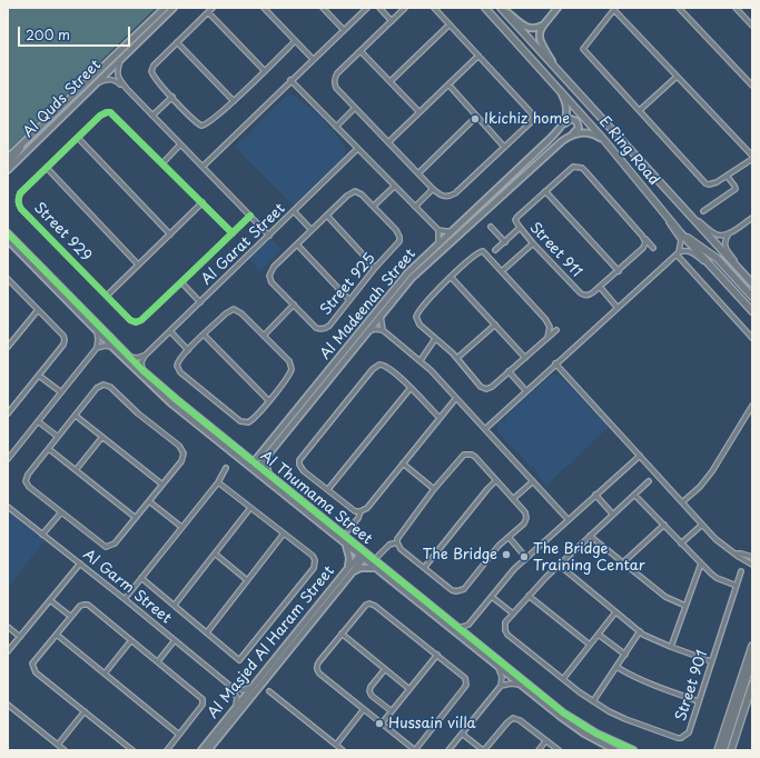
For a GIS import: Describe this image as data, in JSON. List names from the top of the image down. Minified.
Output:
{"streets":{"main road":["E Ring Road"],"street":["Al Quds Street","Street 929","Al Garat Street","Street 911","Street 925","Al Madeenah Street","Al Thumama Street","Al Garm Street","Al Masjed Al Haram Street","Street 901"]},"crossings":[["Al Madeenah Street","Al Thumama Street"],["Al Thumama Street","Al Masjed Al Haram Street"]],"places":["Ikichiz home","The Bridge","The Bridge Training Centar","Hussain villa"],"scale_bar":"200 m"}
